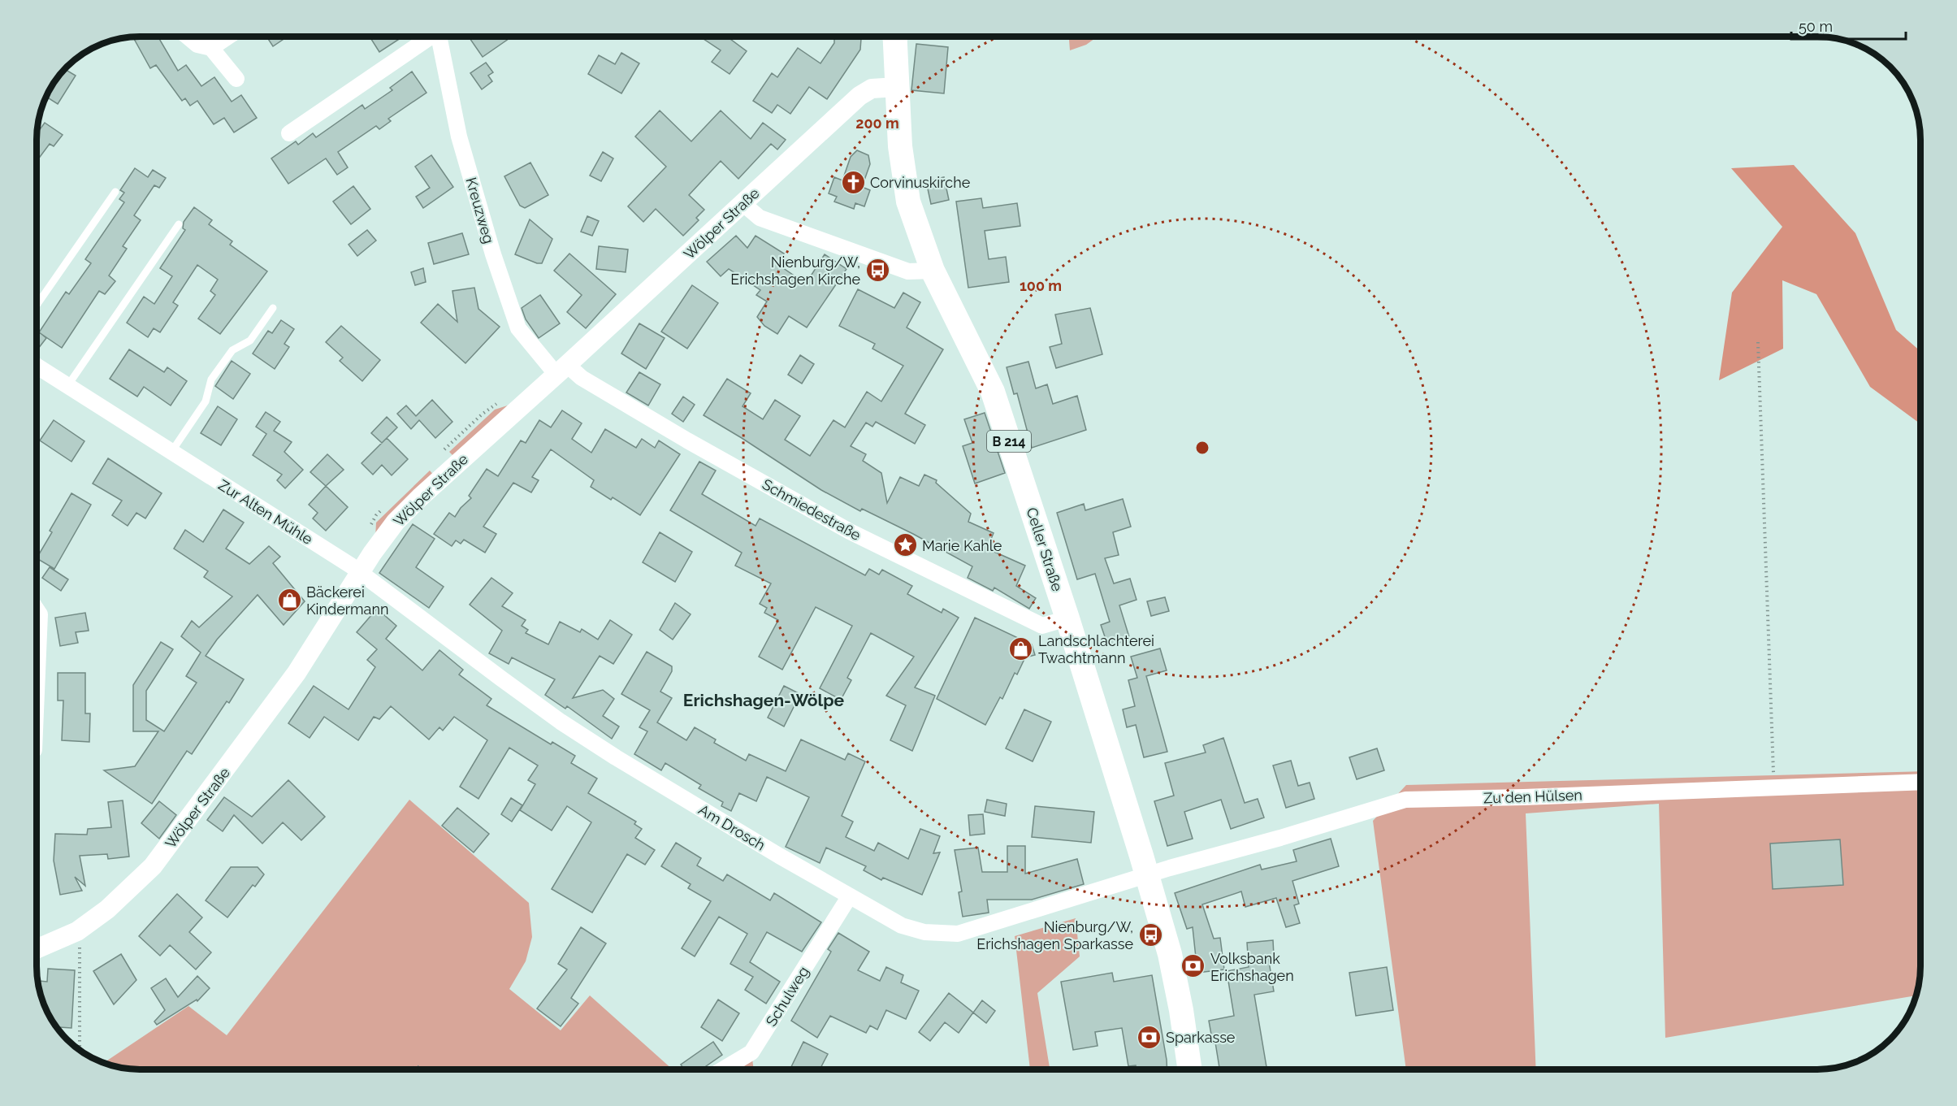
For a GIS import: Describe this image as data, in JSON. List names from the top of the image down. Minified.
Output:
{"streets":{"main road":["B 214","Celler Straße"],"street":["Kreuzweg","Wölper Straße","Schmiedestraße","Zur Alten Mühle","Zu den Hülsen","Am Drosch","Schulweg"]},"crossings":[["Kreuzweg","Wölper Straße"],["Kreuzweg","Schmiedestraße"],["Wölper Straße","Schmiedestraße"],["Wölper Straße","Zur Alten Mühle"],["Wölper Straße","Celler Straße"],["Wölper Straße","Am Drosch"],["Schmiedestraße","Celler Straße"],["Zur Alten Mühle","Am Drosch"],["Celler Straße","Zu den Hülsen"],["Celler Straße","Am Drosch"],["Zu den Hülsen","Am Drosch"],["Am Drosch","Schulweg"]],"districts":["Erichshagen-Wölpe"],"places":{"church":["Corvinuskirche"],"bus stop":["Nienburg/W, Erichshagen Kirche","Nienburg/W, Erichshagen Sparkasse"],"place":["Marie Kahle"],"shop":["Bäckerei Kindermann","Landschlachterei Twachtmann"],"bank":["Volksbank Erichshagen","Sparkasse"]},"scale_bar":"50 m","rings":["200 m","100 m"]}
